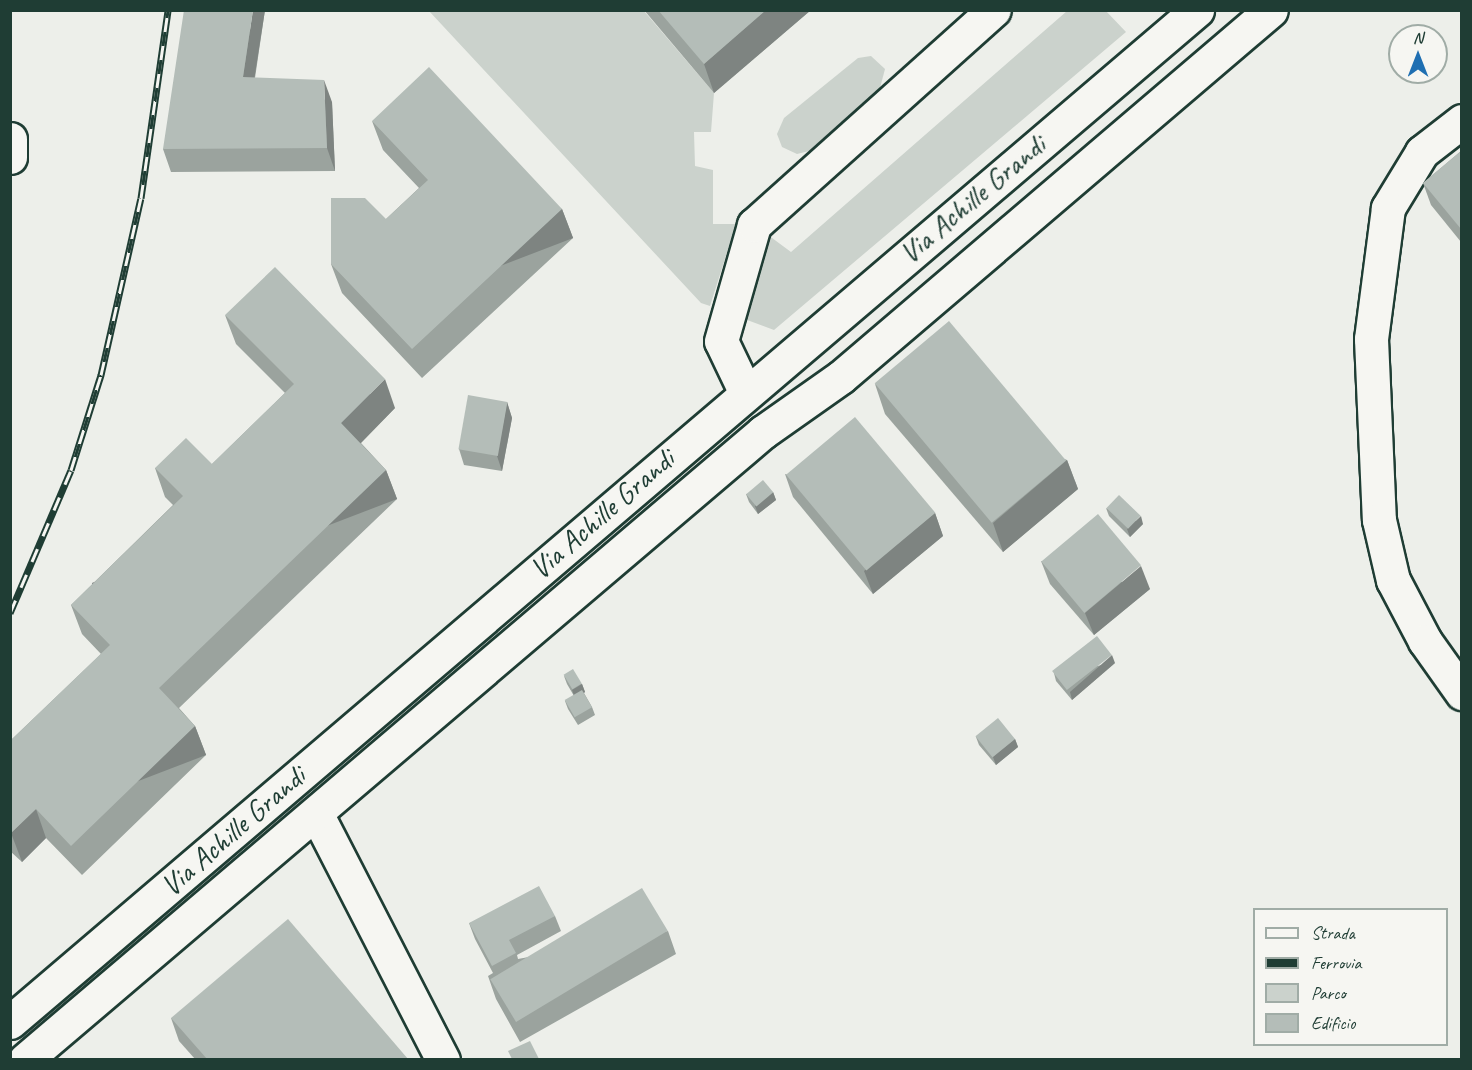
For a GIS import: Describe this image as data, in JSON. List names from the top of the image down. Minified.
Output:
{"streets":{"main road":["Via Achille Grandi"]},"legend":["Strada","Ferrovia","Parco","Edificio"],"north":"top"}
